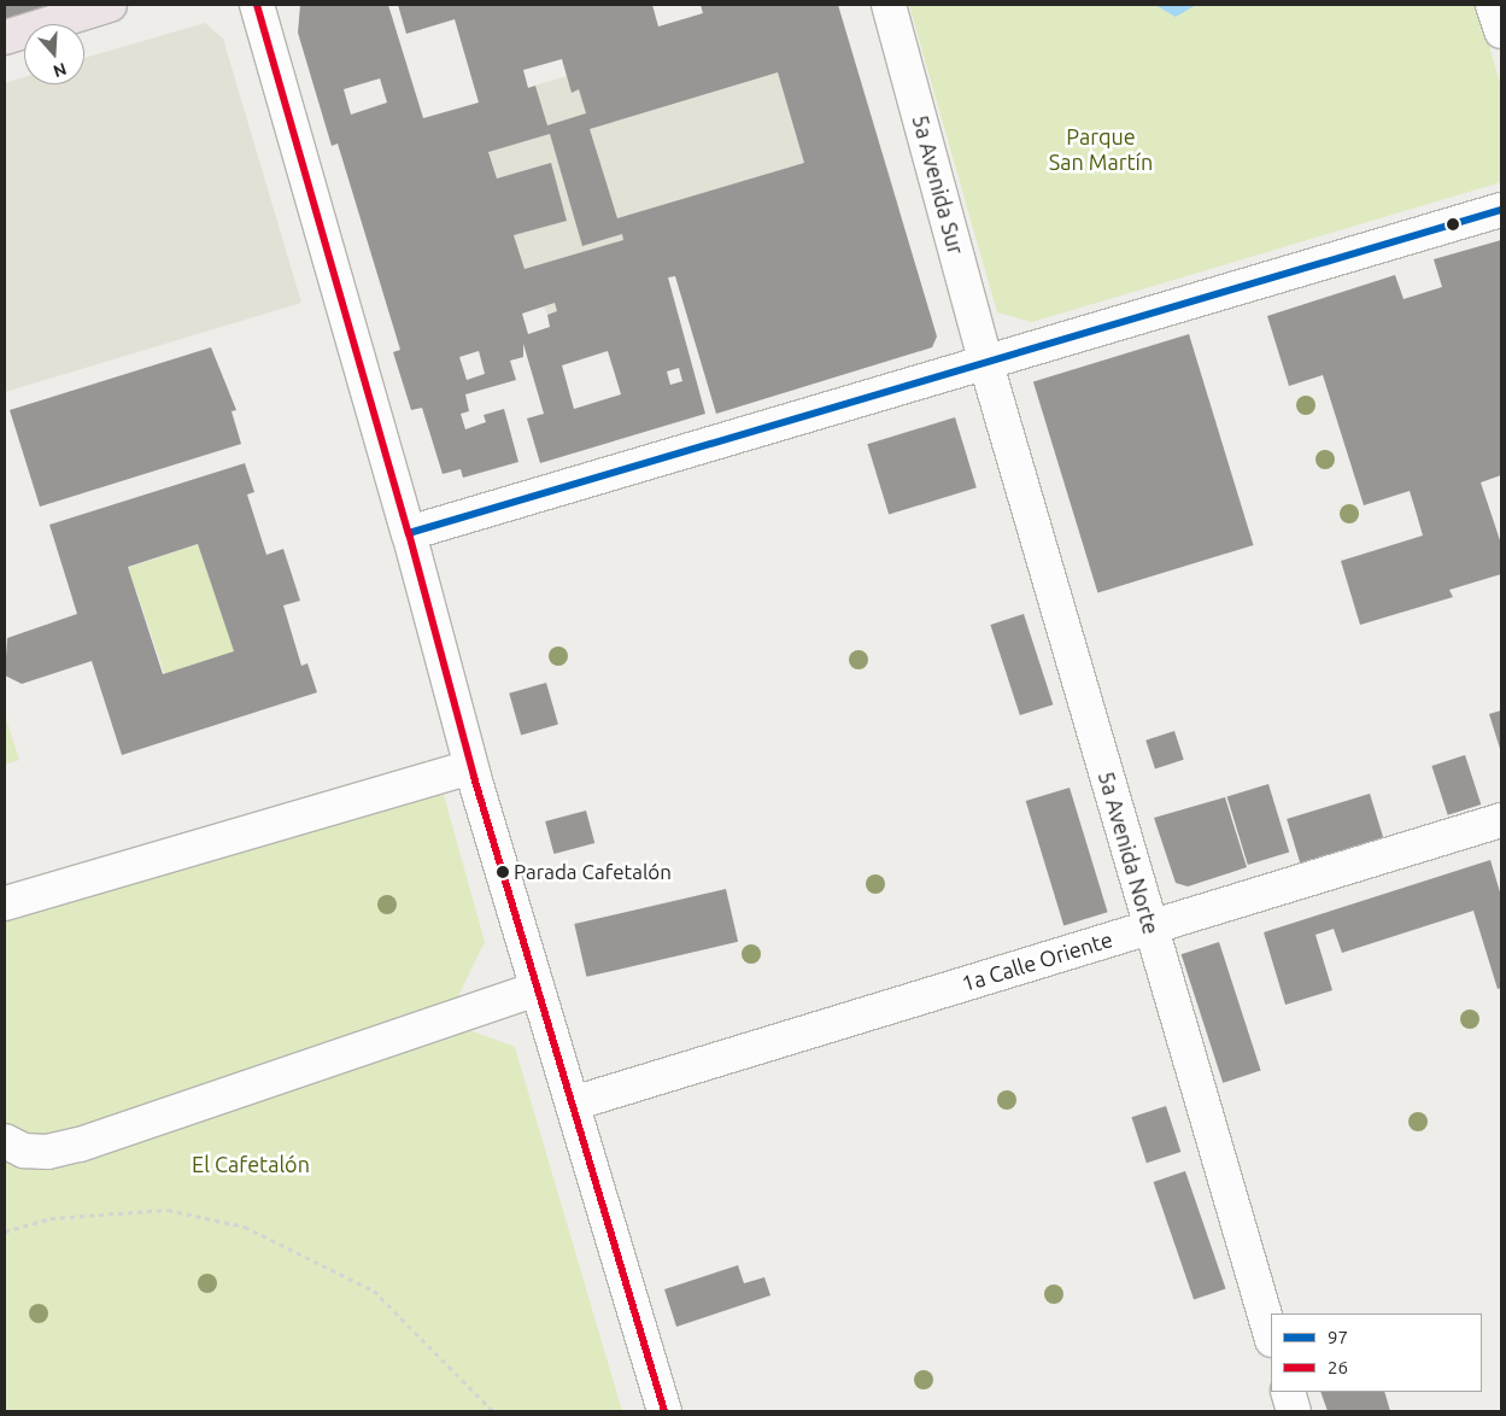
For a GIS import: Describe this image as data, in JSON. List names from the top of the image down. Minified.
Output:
{"streets":{"street":["5a Avenida Sur","5a Avenida Norte","1a Calle Oriente"]},"crossings":[["5a Avenida Sur","5a Avenida Norte"],["5a Avenida Norte","1a Calle Oriente"]],"parks":["Parque San Martín","El Cafetalón"],"places":["Parada Cafetalón"],"lines":["transit line 26","transit line 97"],"legend":["97","26"],"north":"bottom"}
